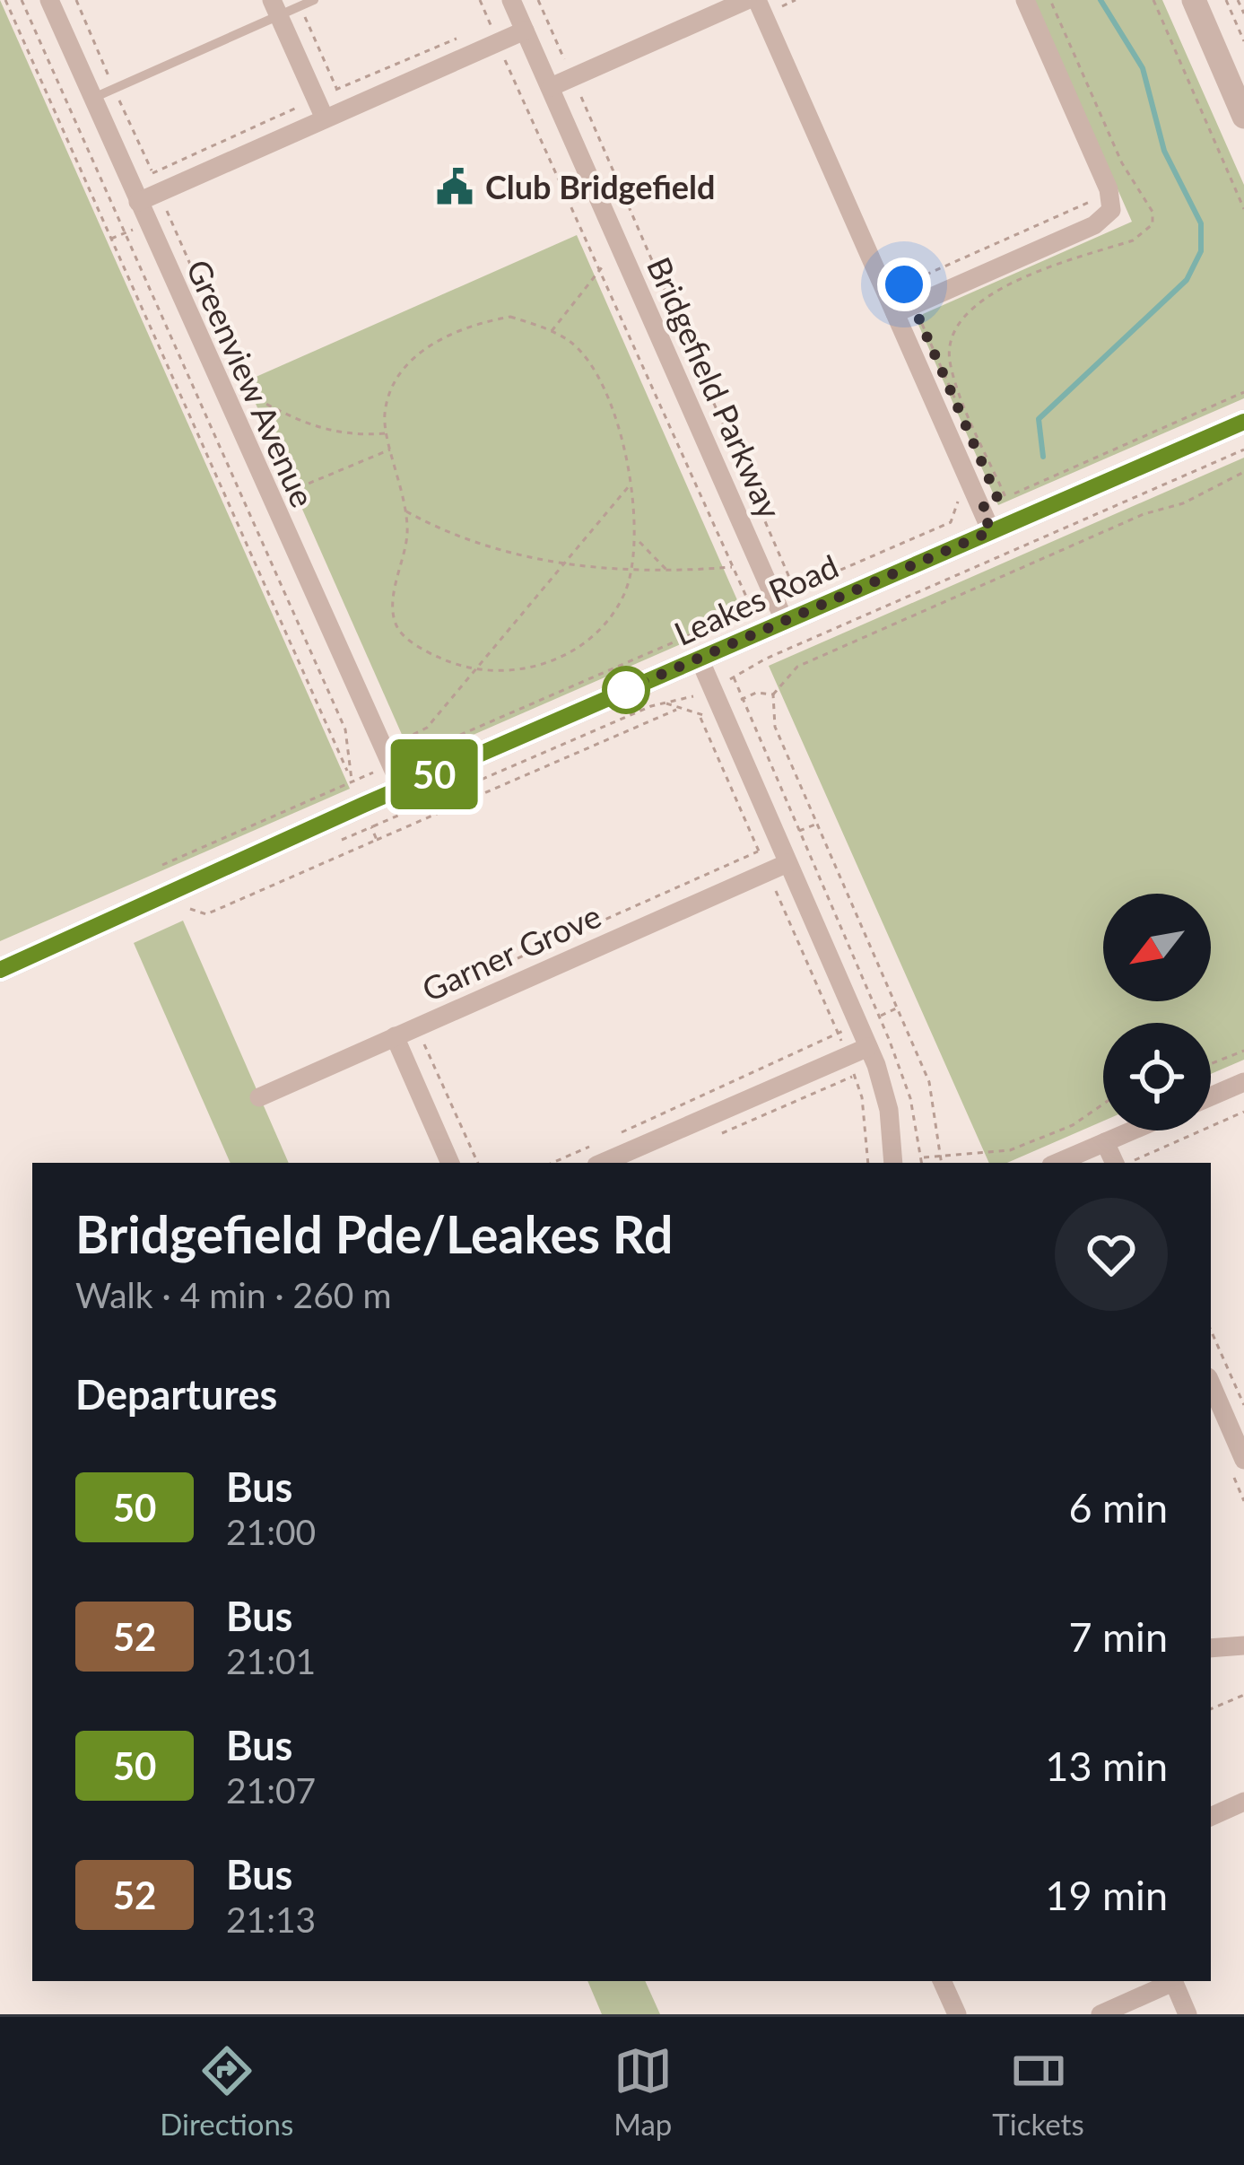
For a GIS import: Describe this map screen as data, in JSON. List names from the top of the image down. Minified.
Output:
{"streets":{"street":["Greenview Avenue","Bridgefield Parkway","Leakes Road","Garner Grove"]},"crossings":[["Greenview Avenue","Leakes Road"],["Bridgefield Parkway","Leakes Road"]],"places":{"public building":["Club Bridgefield"]},"lines":["bus line 50"],"north":"bottom left","page":{"on_map":"50","heading":[["Bridgefield Pde/Leakes Rd","Walk · 4 min · 260 m"],"Departures"],"list":[{"mark":"50","name":"Bus","note":"21:00","value":"6 min"},{"mark":"52","name":"Bus","note":"21:01","value":"7 min"},{"mark":"50","name":"Bus","note":"21:07","value":"13 min"},{"mark":"52","name":"Bus","note":"21:13","value":"19 min"}],"tabs":["Directions","Map","Tickets"]}}
